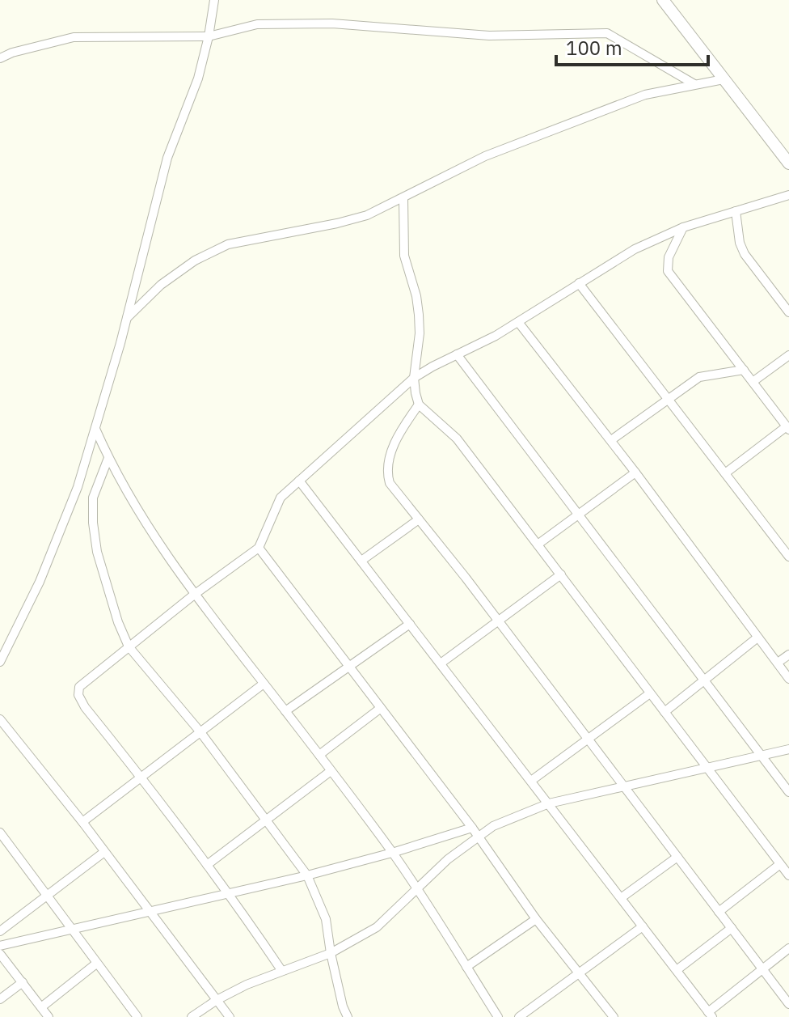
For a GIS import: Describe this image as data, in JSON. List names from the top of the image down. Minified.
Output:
{"scale_bar":"100 m"}
